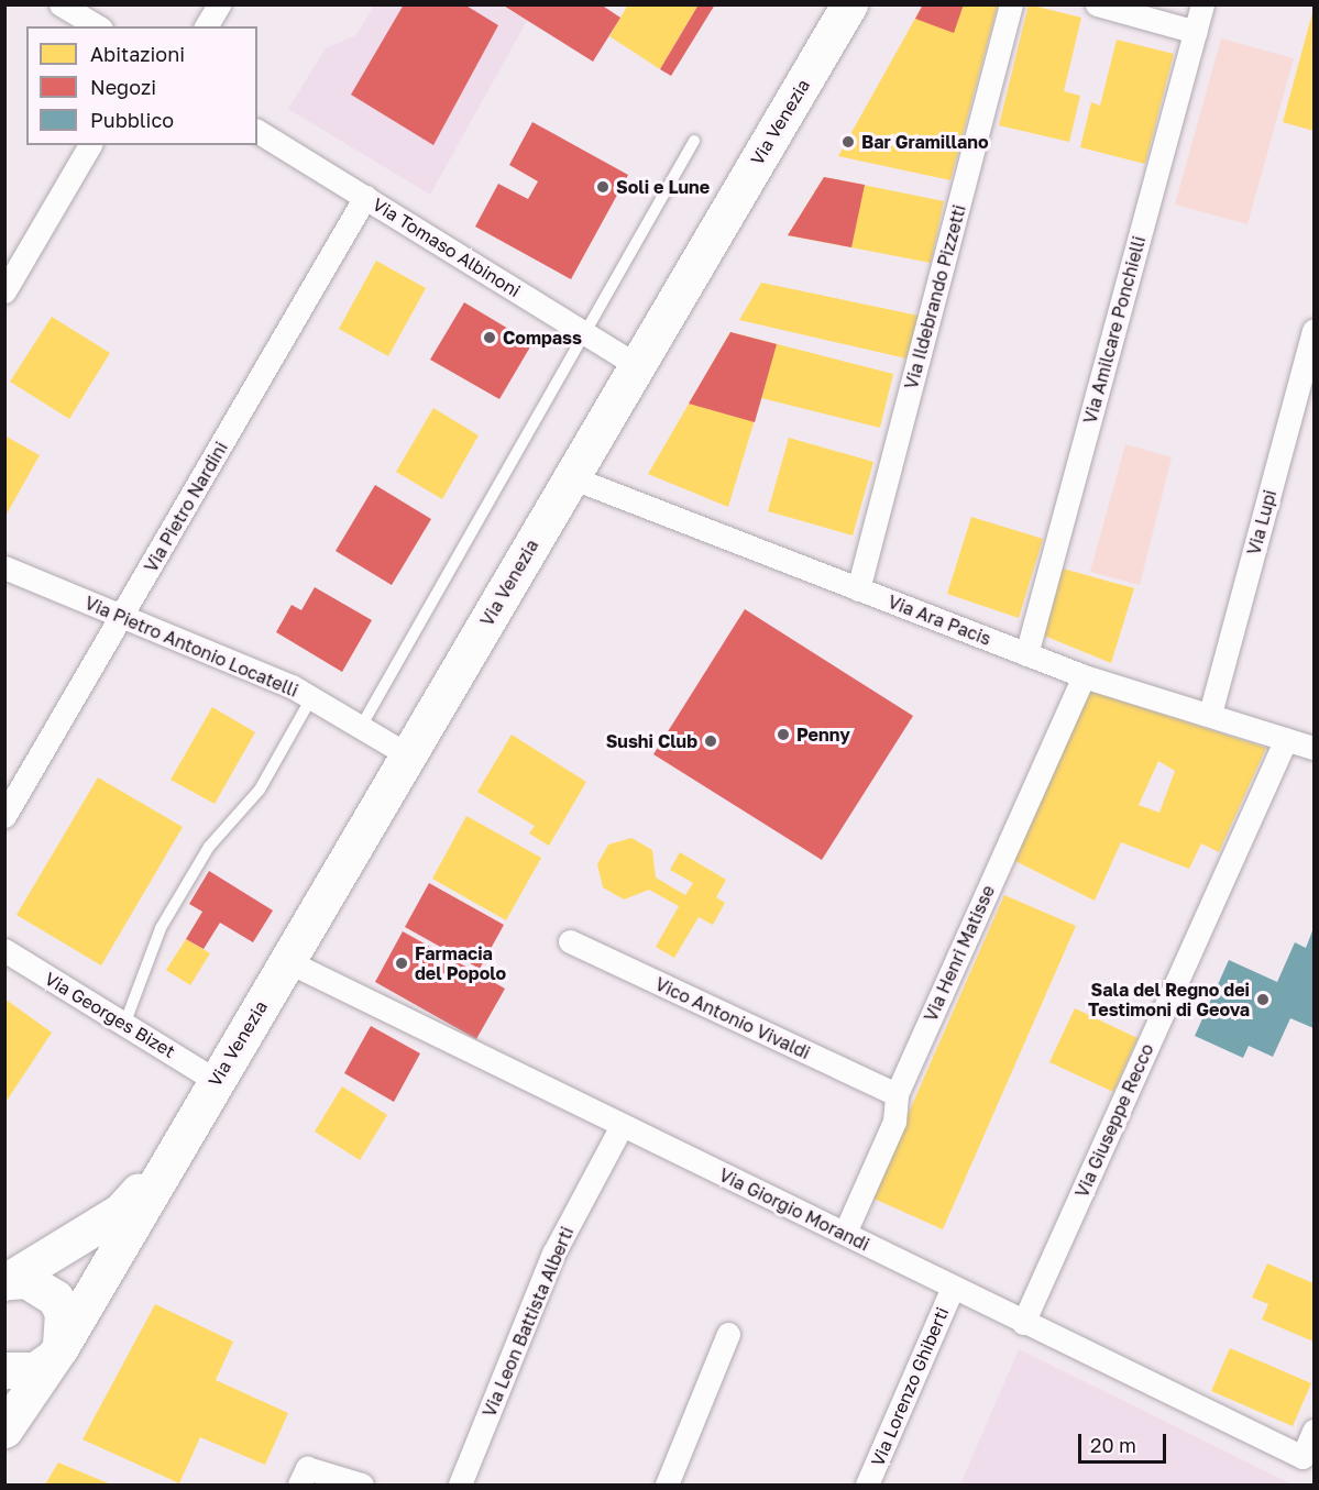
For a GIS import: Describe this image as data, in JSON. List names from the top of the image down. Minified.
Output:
{"streets":{"main road":["Via Venezia"],"street":["Via Tomaso Albinoni","Via Ildebrando Pizzetti","Via Amilcare Ponchielli","Via Pietro Nardini","Via Lupi","Via Ara Pacis","Via Pietro Antonio Locatelli","Via Henri Matisse","Via Georges Bizet","Vico Antonio Vivaldi","Via Giuseppe Recco","Via Giorgio Morandi","Via Leon Battista Alberti","Via Lorenzo Ghiberti"]},"crossings":[["Via Venezia","Via Tomaso Albinoni"],["Via Venezia","Via Ara Pacis"],["Via Venezia","Via Pietro Antonio Locatelli"],["Via Venezia","Via Georges Bizet"],["Via Venezia","Via Giorgio Morandi"],["Via Tomaso Albinoni","Via Pietro Nardini"],["Via Ildebrando Pizzetti","Via Ara Pacis"],["Via Amilcare Ponchielli","Via Ara Pacis"],["Via Pietro Nardini","Via Pietro Antonio Locatelli"],["Via Lupi","Via Ara Pacis"],["Via Ara Pacis","Via Henri Matisse"],["Via Ara Pacis","Via Giuseppe Recco"],["Via Henri Matisse","Vico Antonio Vivaldi"],["Via Henri Matisse","Via Giorgio Morandi"],["Via Giuseppe Recco","Via Giorgio Morandi"],["Via Giorgio Morandi","Via Leon Battista Alberti"],["Via Giorgio Morandi","Via Lorenzo Ghiberti"]],"places":["Bar Gramillano","Soli e Lune","Compass","Penny","Sushi Club","Farmacia del Popolo","Sala del Regno dei Testimoni di Geova"],"legend":["Abitazioni","Negozi","Pubblico"],"scale_bar":"20 m"}
